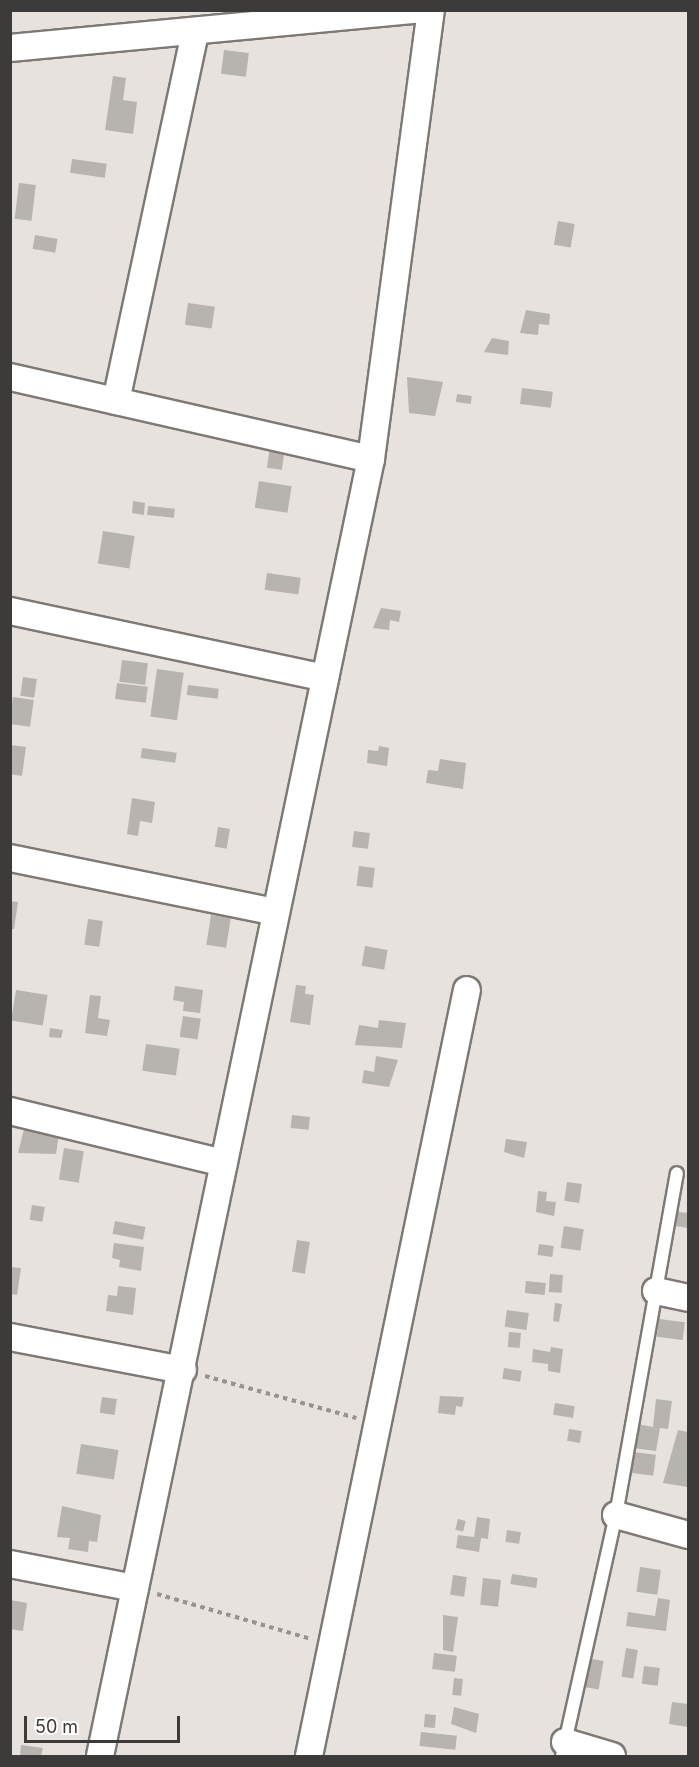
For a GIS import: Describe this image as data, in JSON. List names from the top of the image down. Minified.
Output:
{"scale_bar":"50 m"}
